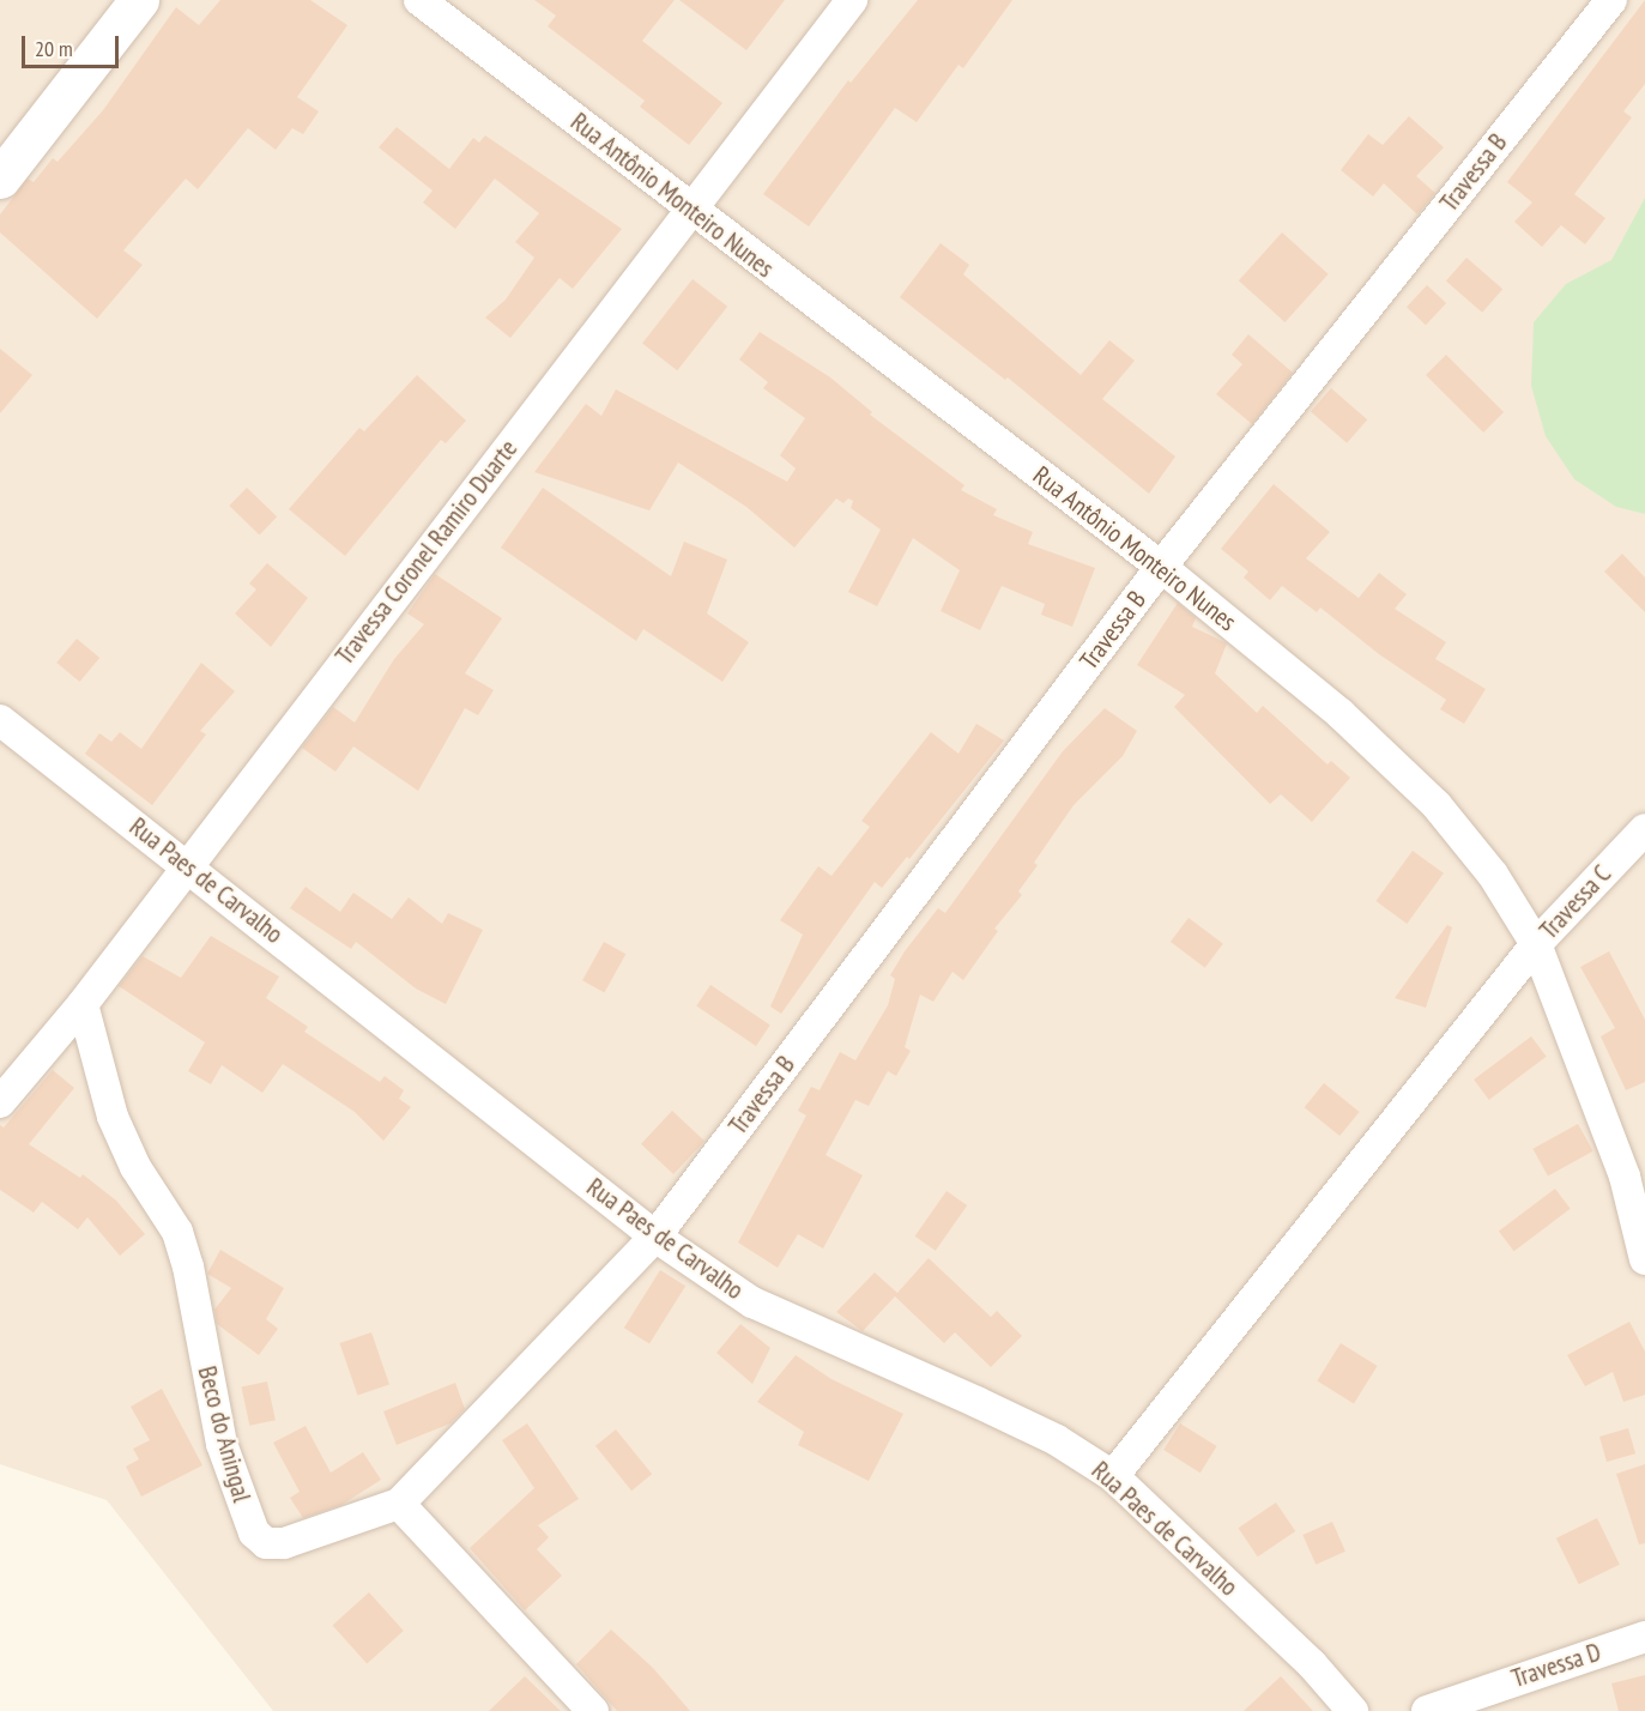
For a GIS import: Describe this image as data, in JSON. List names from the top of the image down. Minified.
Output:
{"streets":{"street":["Travessa B","Rua Antônio Monteiro Nunes","Travessa Coronel Ramiro Duarte","Rua Paes de Carvalho","Travessa C","Beco do Aningal","Travessa D"]},"crossings":[["Travessa B","Rua Antônio Monteiro Nunes"],["Travessa B","Rua Paes de Carvalho"],["Travessa B","Beco do Aningal"],["Rua Antônio Monteiro Nunes","Travessa Coronel Ramiro Duarte"],["Rua Antônio Monteiro Nunes","Travessa C"],["Travessa Coronel Ramiro Duarte","Rua Paes de Carvalho"],["Travessa Coronel Ramiro Duarte","Beco do Aningal"],["Rua Paes de Carvalho","Travessa C"]],"scale_bar":"20 m"}
